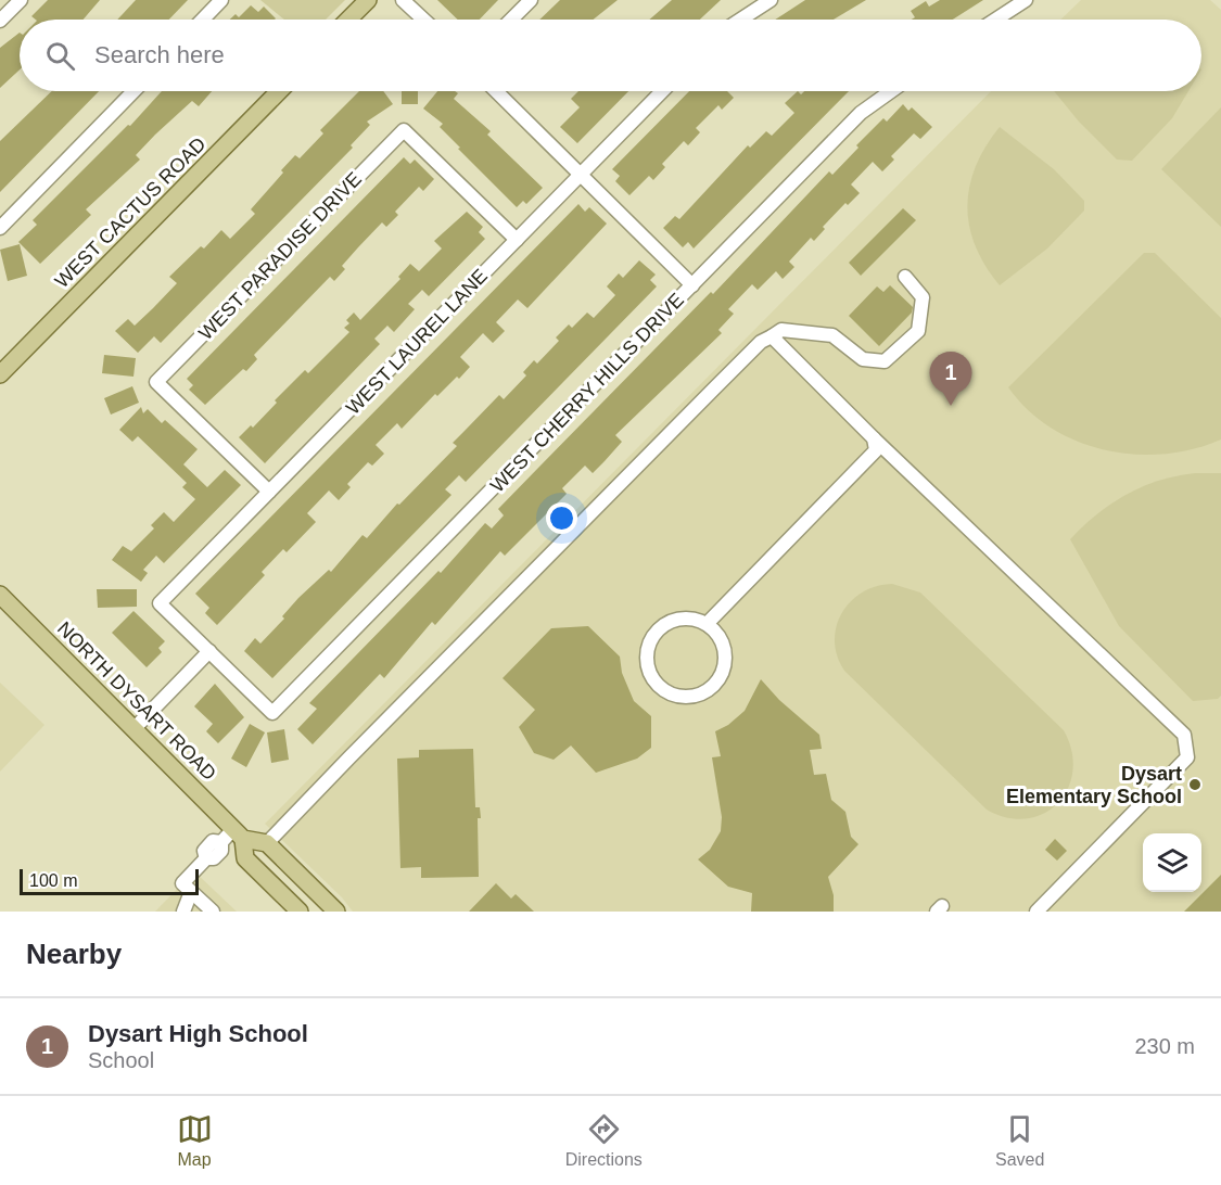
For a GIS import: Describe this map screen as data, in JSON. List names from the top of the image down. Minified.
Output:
{"streets":{"main road":["WEST CACTUS ROAD","NORTH DYSART ROAD"],"street":["WEST PARADISE DRIVE","WEST LAUREL LANE","WEST CHERRY HILLS DRIVE"]},"crossings":[["WEST PARADISE DRIVE","WEST LAUREL LANE"],["WEST LAUREL LANE","WEST CHERRY HILLS DRIVE"]],"places":["Dysart Elementary School"],"scale_bar":"100 m","page":{"search":"Search here","pins":"1","scale":"100 m","heading":"Nearby","list":[{"mark":"1","name":"Dysart High School","note":"School","value":"230 m"}],"nav":["Map","Directions","Saved"]}}
